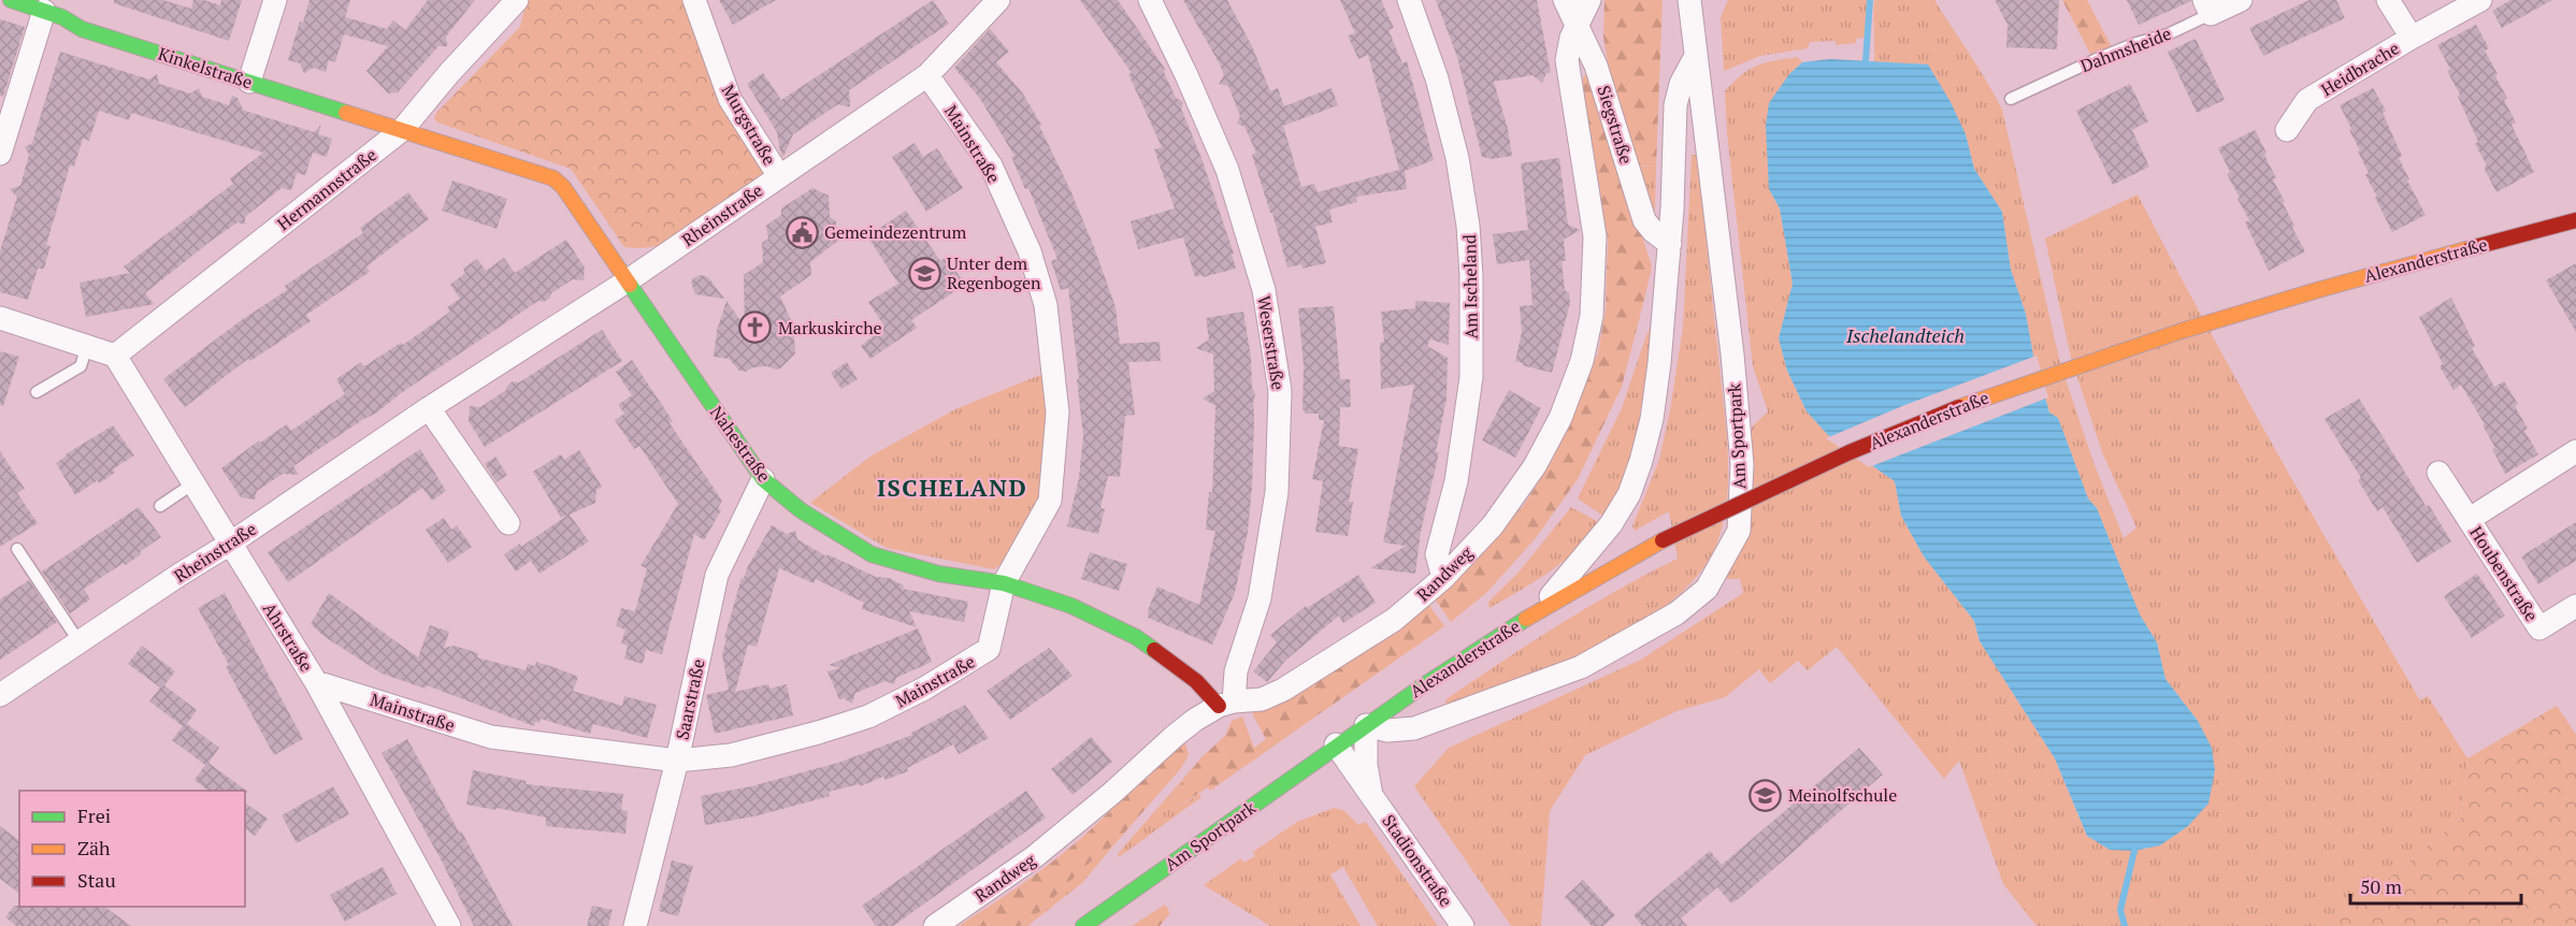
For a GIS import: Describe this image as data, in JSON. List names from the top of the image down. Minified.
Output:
{"streets":{"main road":["Kinkelstraße","Alexanderstraße","Am Sportpark","Nahestraße"],"street":["Dahmsheide","Heidbrache","Murgstraße","Siegstraße","Mainstraße","Hermannstraße","Rheinstraße","Am Ischeland","Weserstraße","Randweg","Houbenstraße","Ahrstraße","Saarstraße","Stadionstraße"]},"crossings":[["Kinkelstraße","Hermannstraße"],["Kinkelstraße","Nahestraße"],["Murgstraße","Rheinstraße"],["Siegstraße","Randweg"],["Mainstraße","Rheinstraße"],["Mainstraße","Nahestraße"],["Mainstraße","Ahrstraße"],["Mainstraße","Saarstraße"],["Hermannstraße","Nahestraße"],["Hermannstraße","Ahrstraße"],["Rheinstraße","Nahestraße"],["Rheinstraße","Ahrstraße"],["Alexanderstraße","Am Sportpark"],["Alexanderstraße","Stadionstraße"],["Am Ischeland","Randweg"],["Weserstraße","Nahestraße"],["Weserstraße","Randweg"],["Am Sportpark","Stadionstraße"],["Nahestraße","Randweg"],["Nahestraße","Saarstraße"]],"districts":["ISCHELAND"],"water":["Ischelandteich"],"places":{"public building":["Gemeindezentrum"],"school or university":["Unter dem Regenbogen","Meinolfschule"],"church":["Markuskirche"]},"legend":["Frei","Zäh","Stau"],"scale_bar":"50 m"}
